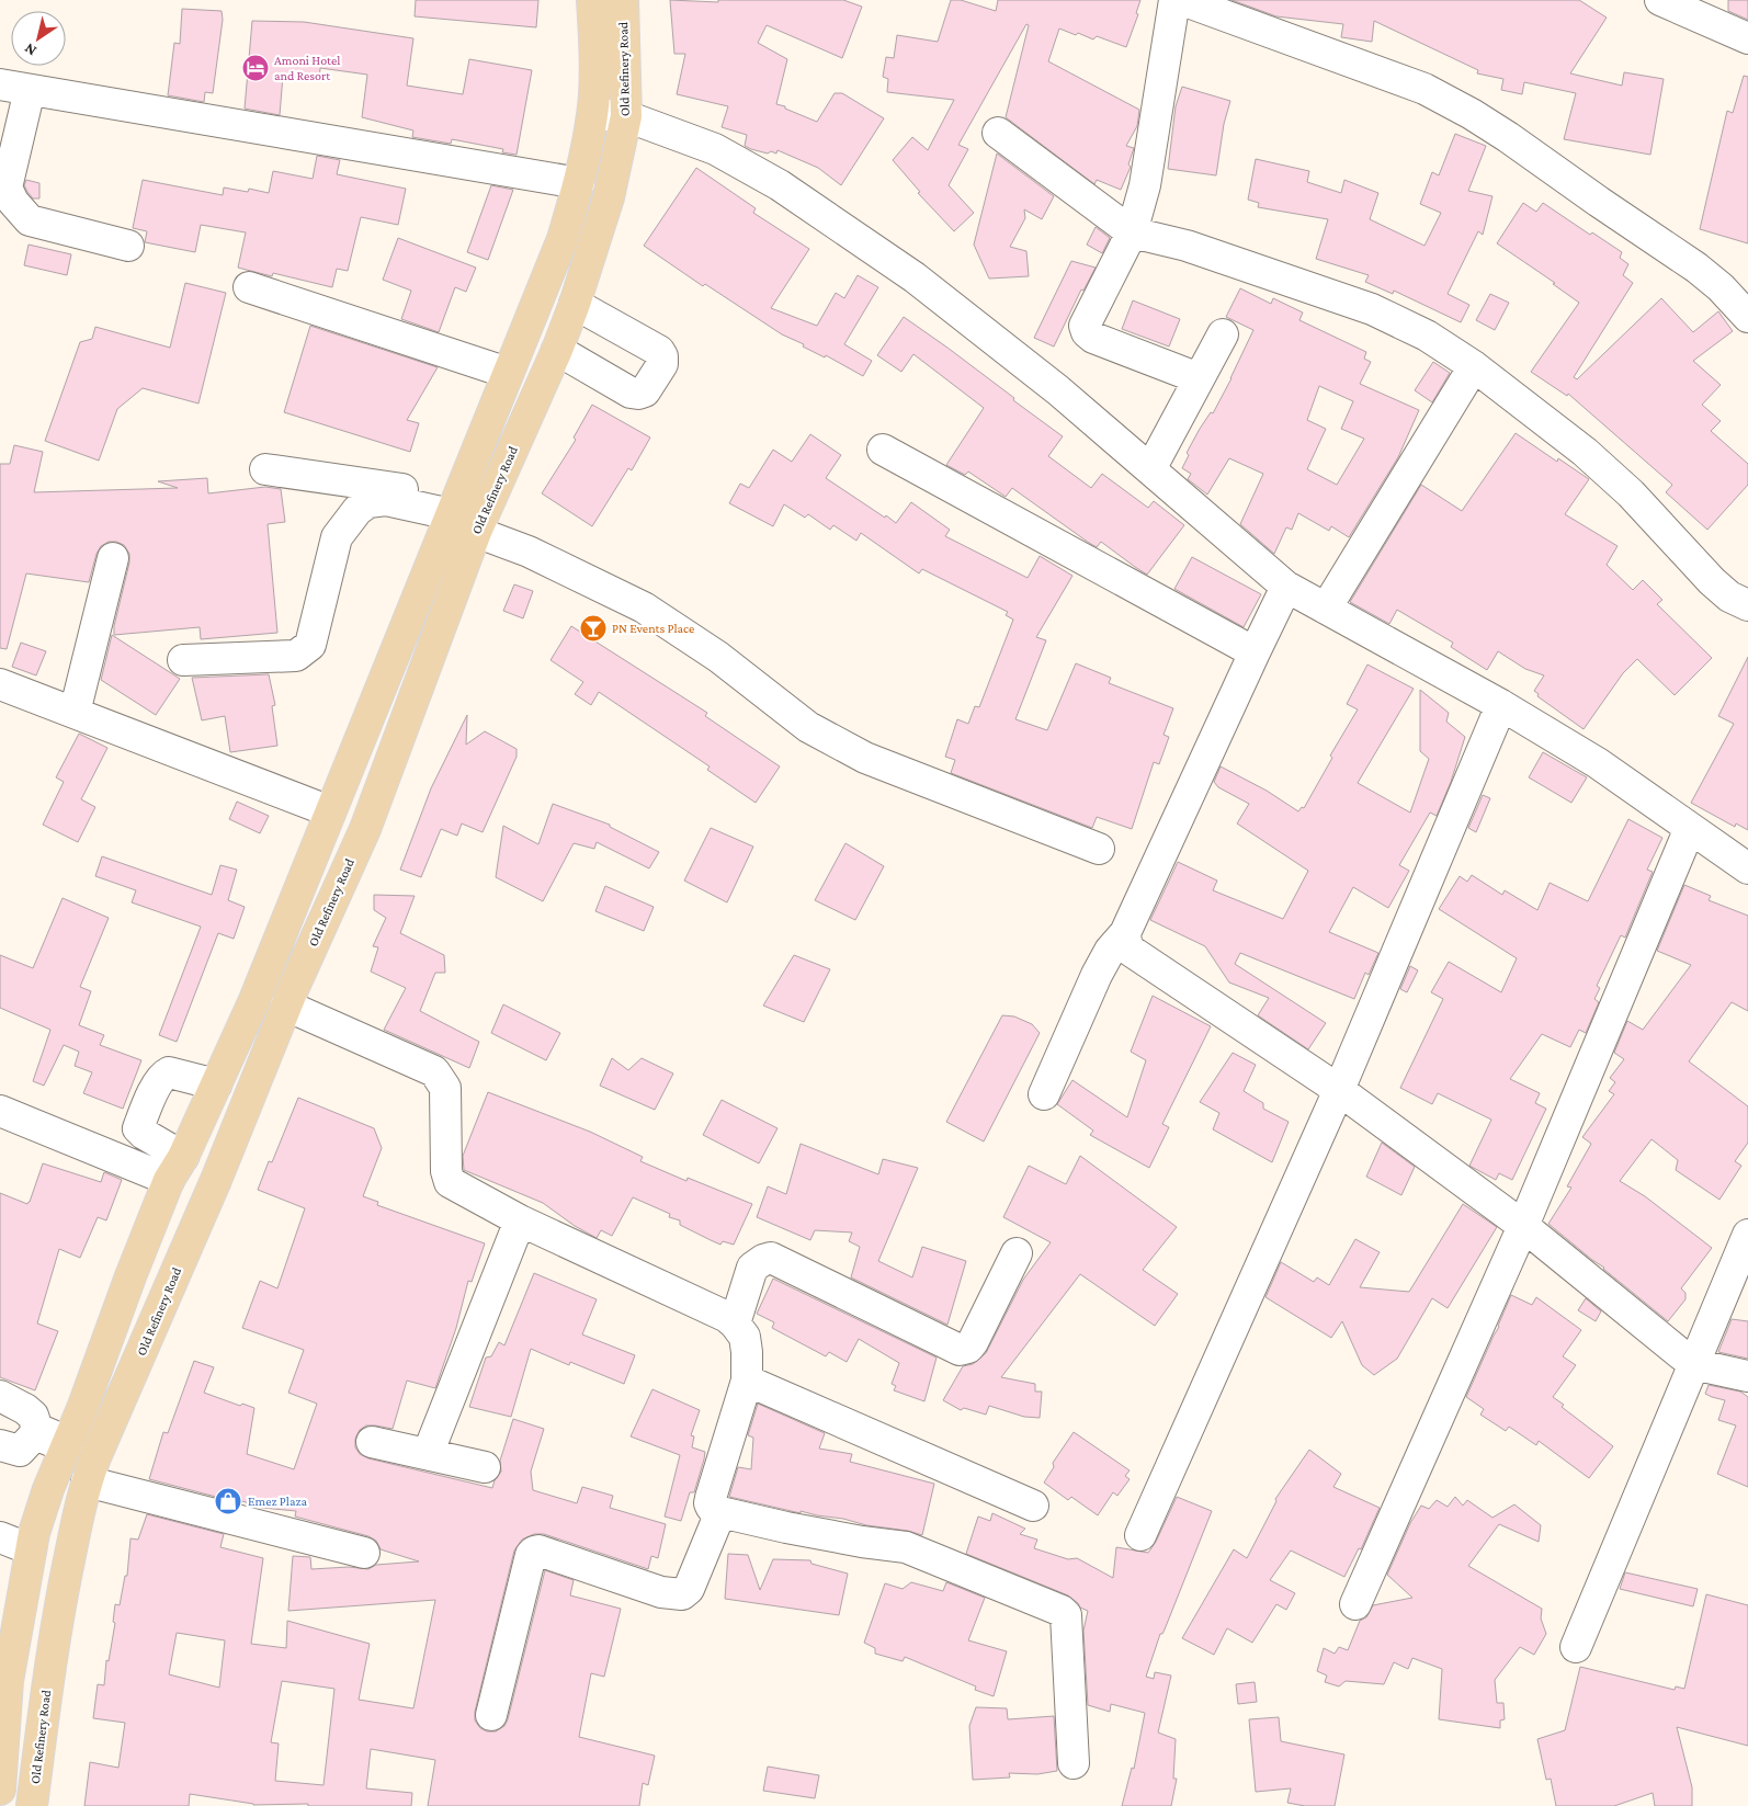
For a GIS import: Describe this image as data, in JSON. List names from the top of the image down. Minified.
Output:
{"streets":{"main road":["Old Refinery Road"]},"places":{"hotel":["Amoni Hotel and Resort"],"bar":["PN Events Place"],"shop":["Emez Plaza"]},"north":"bottom left"}
